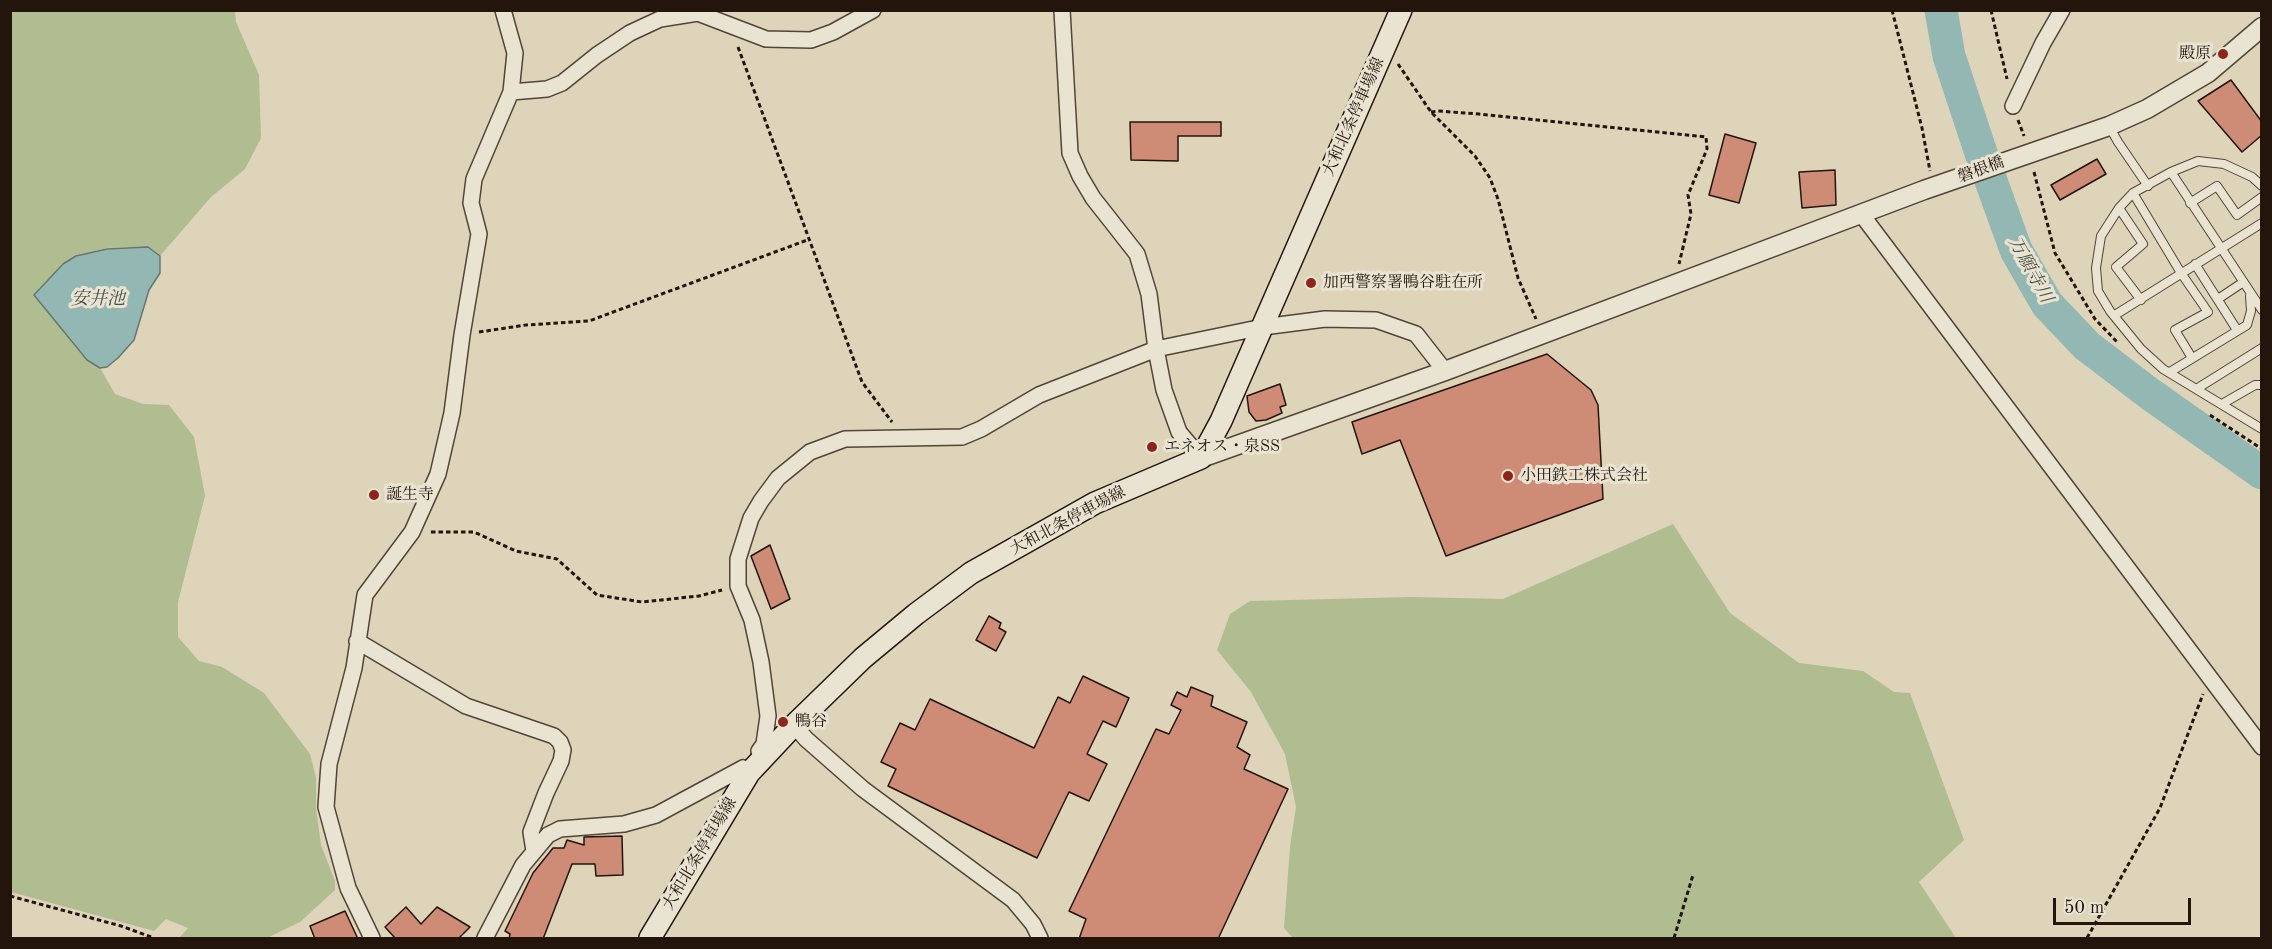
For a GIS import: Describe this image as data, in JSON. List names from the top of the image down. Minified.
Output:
{"streets":{"main road":["大和北条停車場線"],"street":["磐根橋"]},"crossings":[["大和北条停車場線","磐根橋"]],"water":["万願寺川","安井池"],"places":["殿原","加西警察署鴨谷駐在所","エネオス・泉SS","小田鉄工株式会社","誕生寺","鴨谷"],"scale_bar":"50 m"}
